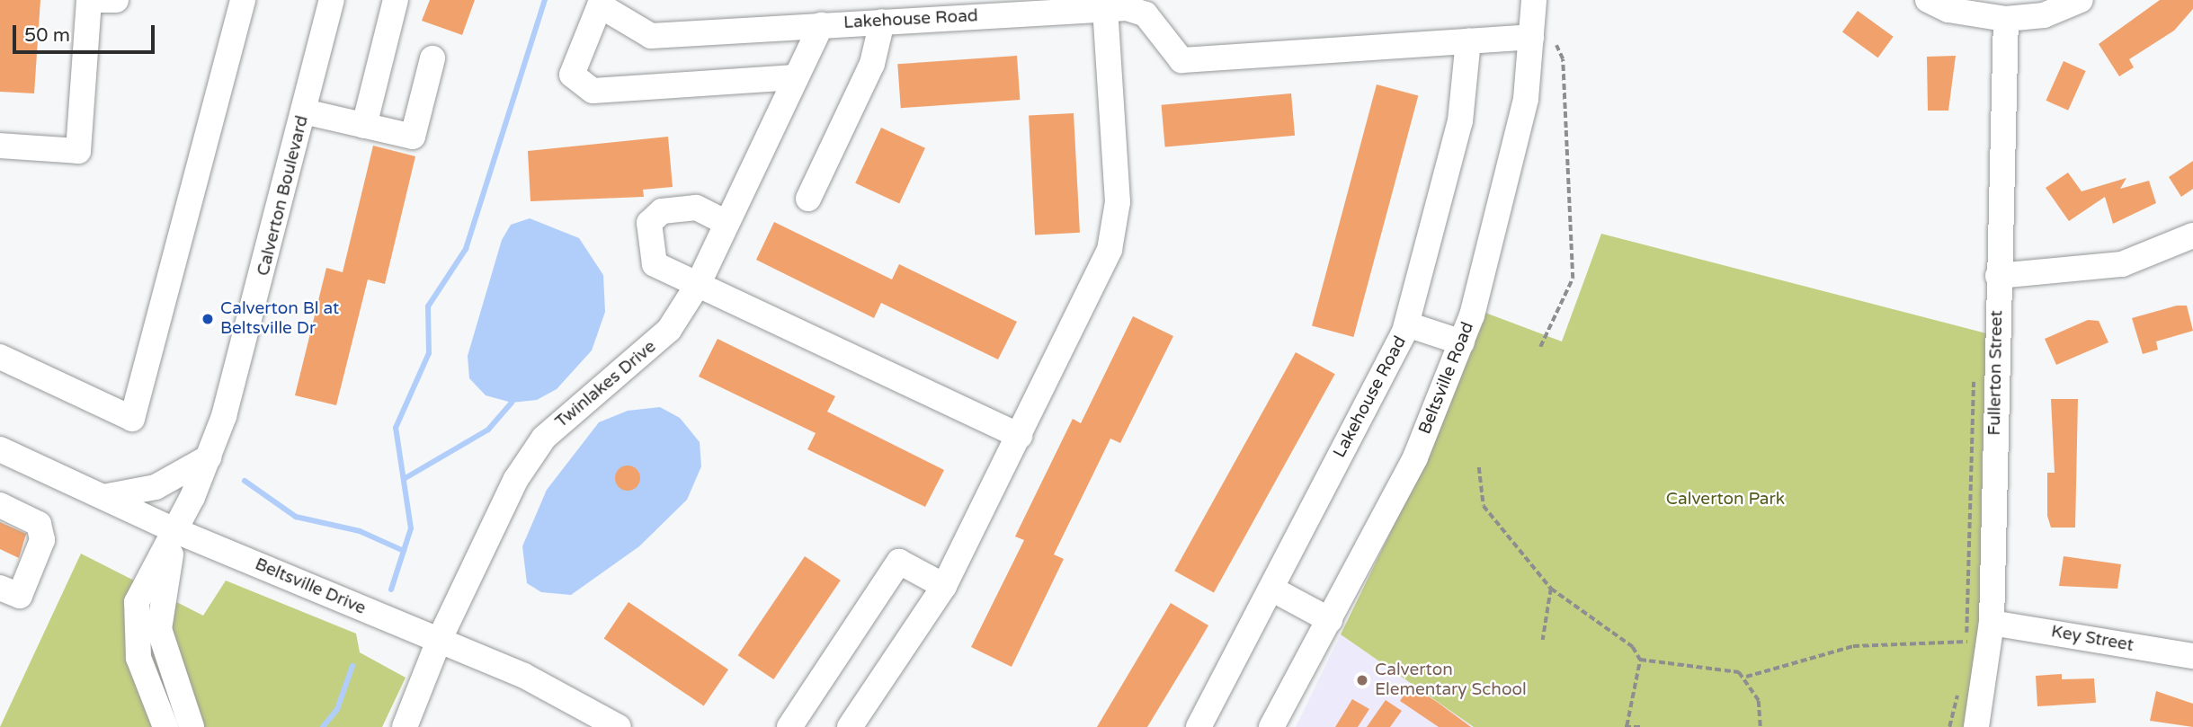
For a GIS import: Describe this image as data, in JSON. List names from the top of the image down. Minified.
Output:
{"streets":{"street":["Lakehouse Road","Calverton Boulevard","Fullerton Street","Beltsville Road","Twinlakes Drive","Beltsville Drive","Key Street"]},"crossings":[["Lakehouse Road","Beltsville Road"],["Lakehouse Road","Twinlakes Drive"],["Calverton Boulevard","Beltsville Drive"],["Fullerton Street","Key Street"],["Twinlakes Drive","Beltsville Drive"]],"parks":["Calverton Park"],"places":["Calverton Bl at Beltsville Dr","Calverton Elementary School"],"scale_bar":"50 m"}
